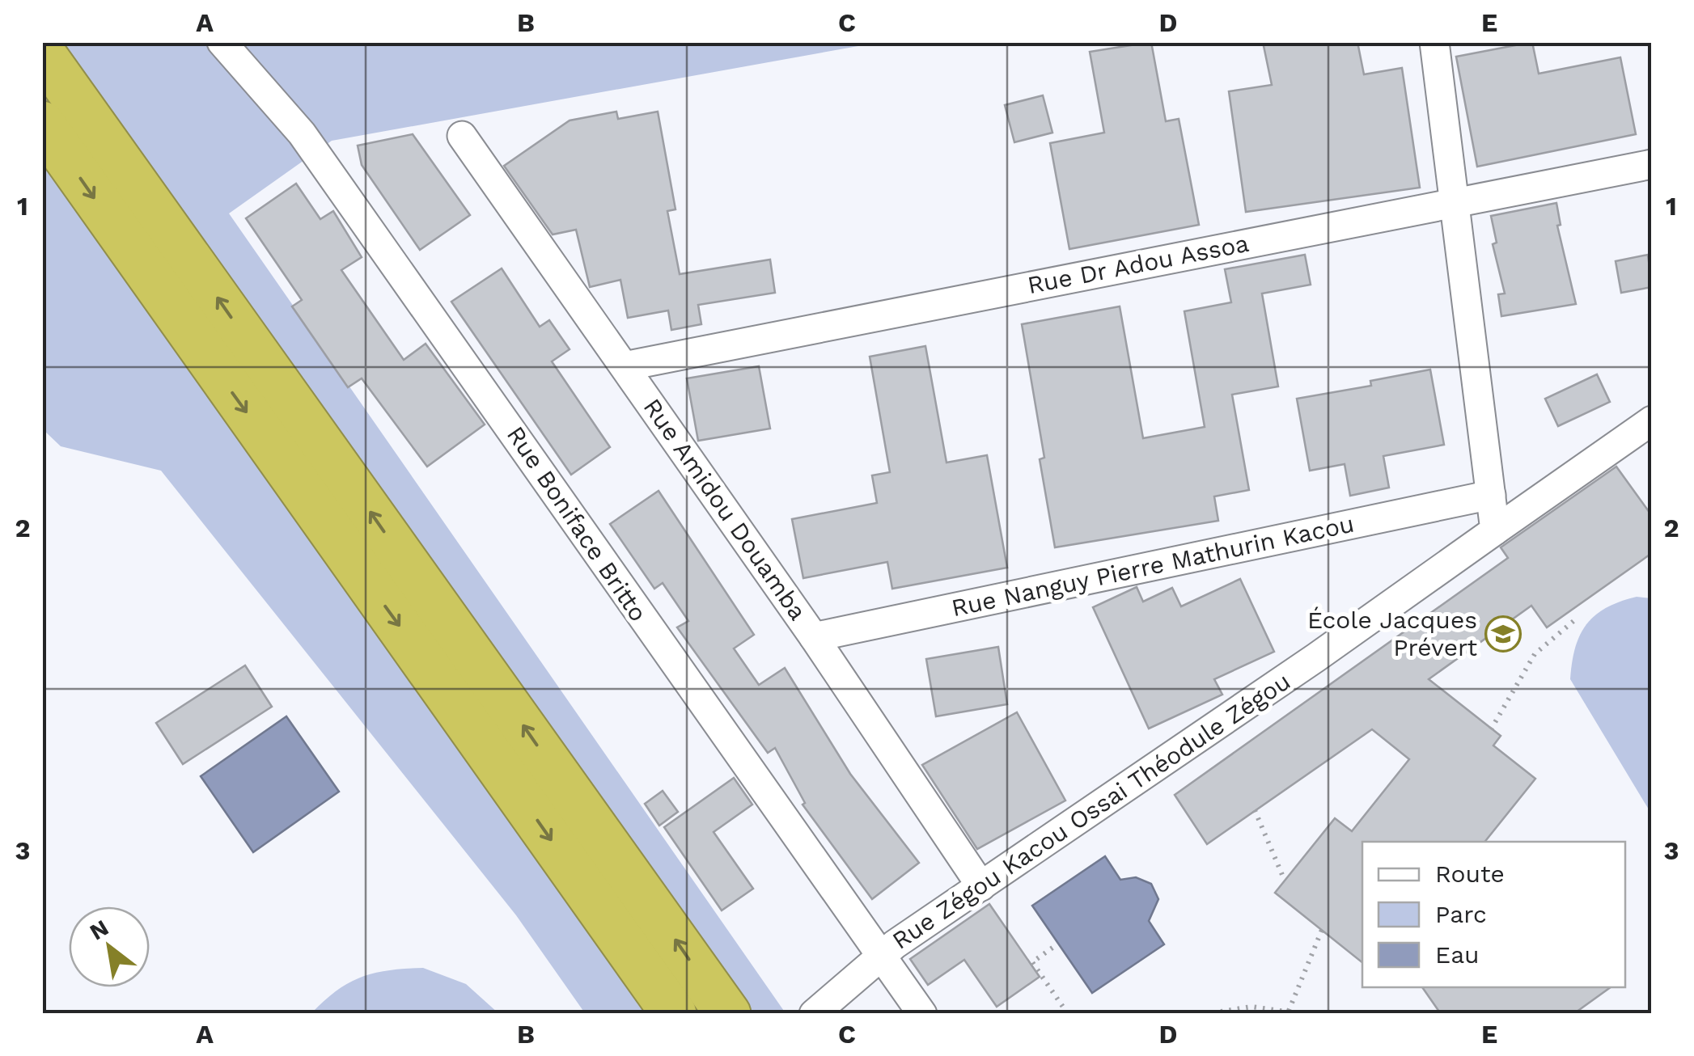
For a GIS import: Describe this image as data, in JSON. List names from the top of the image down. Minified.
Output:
{"streets":{"street":["Rue Dr Adou Assoa","Rue Amidou Douamba","Rue Boniface Britto","Rue Nanguy Pierre Mathurin Kacou","Rue Zégou Kacou Ossai Théodule Zégou"]},"crossings":[["Rue Dr Adou Assoa","Rue Amidou Douamba"],["Rue Amidou Douamba","Rue Nanguy Pierre Mathurin Kacou"],["Rue Amidou Douamba","Rue Zégou Kacou Ossai Théodule Zégou"],["Rue Boniface Britto","Rue Zégou Kacou Ossai Théodule Zégou"]],"places":{"school or university":["École Jacques Prévert"]},"legend":["Route","Parc","Eau"],"north":"top left","grid":{"columns":["A","B","C","D","E"],"rows":["1","2","3"]}}
